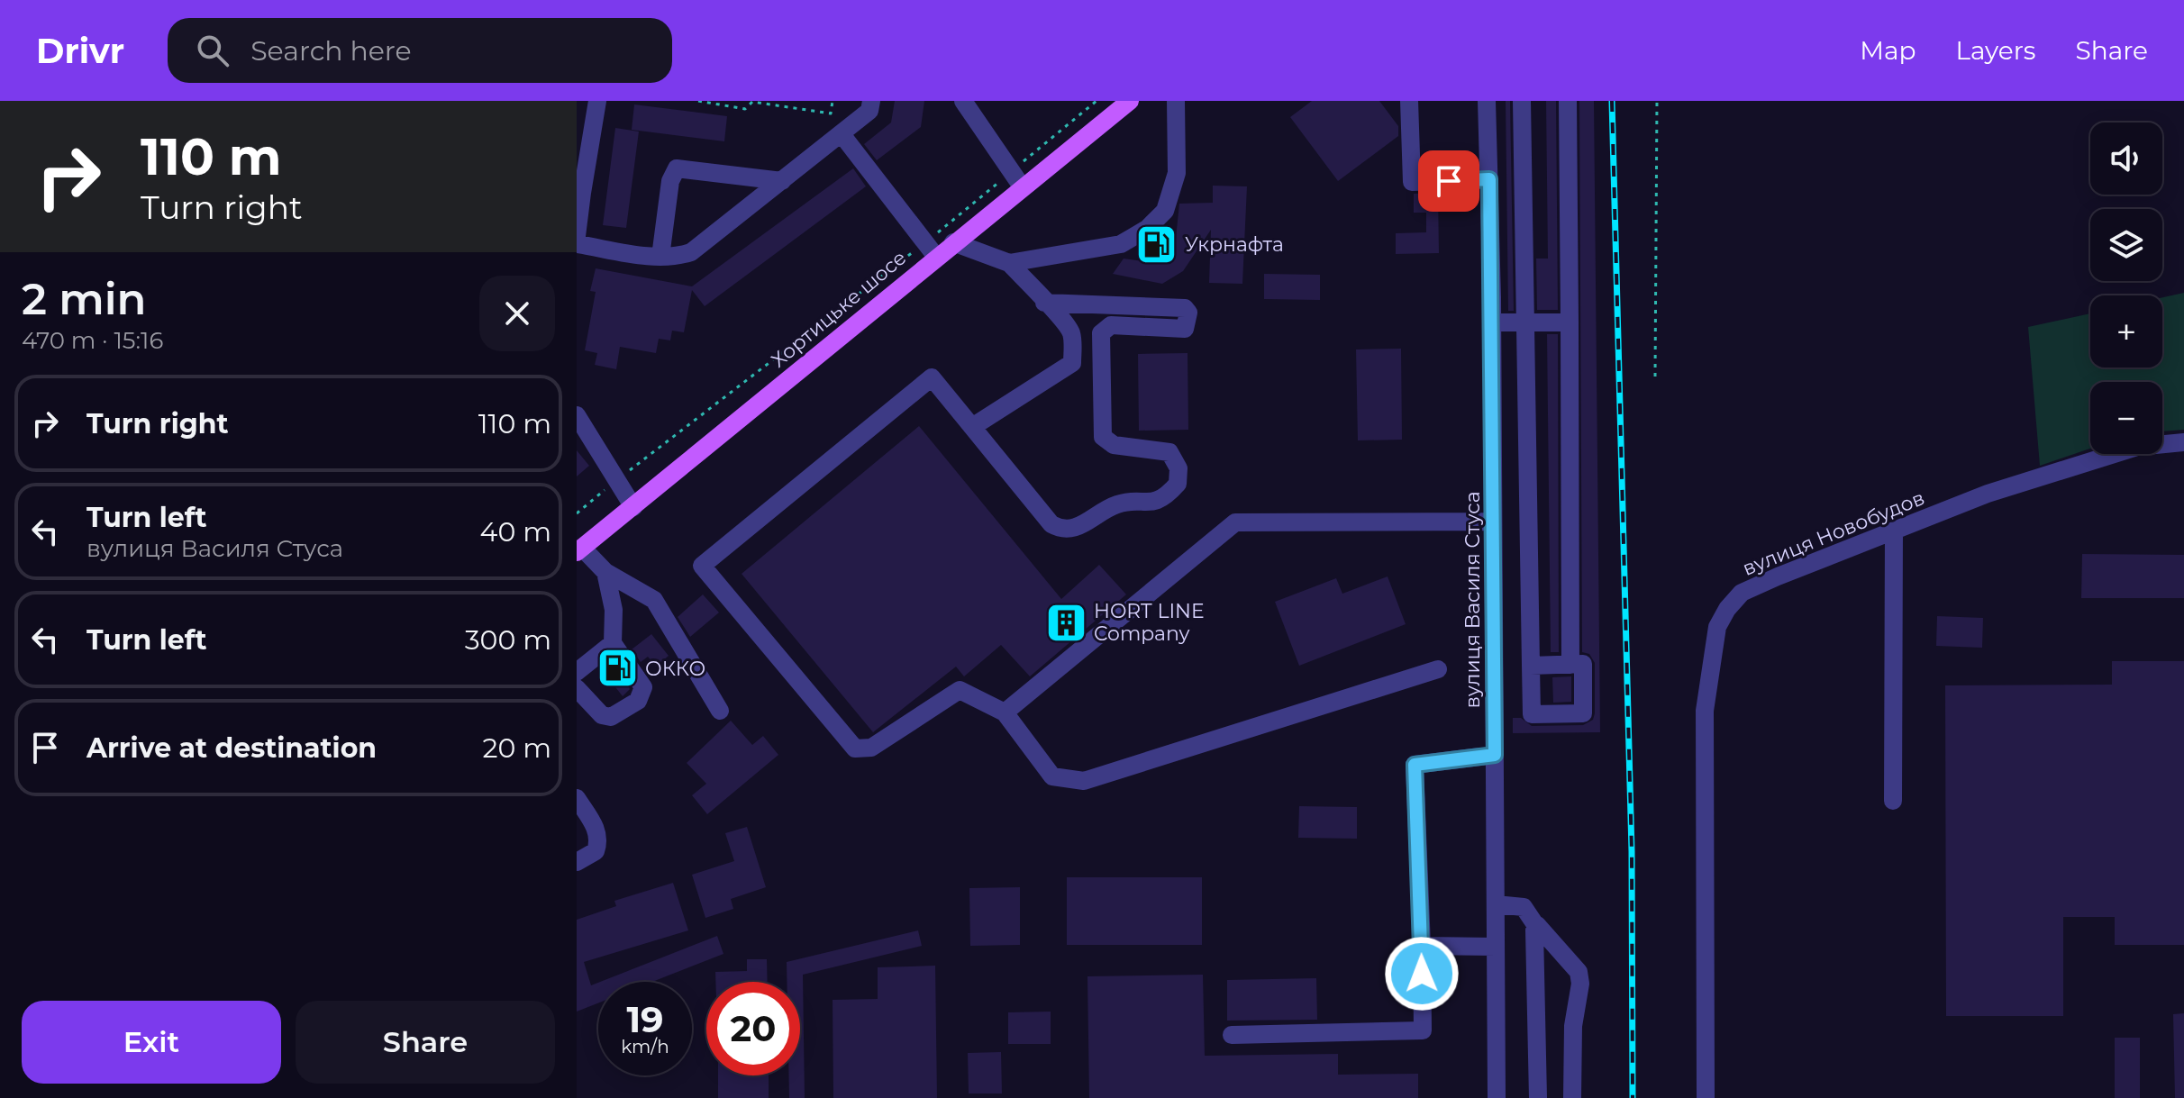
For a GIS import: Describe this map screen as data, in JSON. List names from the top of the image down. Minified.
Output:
{"streets":{"main road":["Хортицьке шосе"],"street":["вулиця Новобудов","вулиця Василя Стуса"]},"places":{"fuel station":["Укрнафта","ОККО"],"building":["HORT LINE Company"]},"page":{"header":"Drivr","search":"Search here","nav":["Map","Layers","Share"],"turn":["110 m","Turn right"],"map_buttons":["+","−"],"heading":["2 min","470 m · 15:16"],"list":[{"name":"Turn right","value":"110 m"},{"name":"Turn left","note":"вулиця Василя Стуса","value":"40 m"},{"name":"Turn left","value":"300 m"},{"name":"Arrive at destination","value":"20 m"}],"speed":"19 km/h","limit":"20","buttons":["Exit","Share"]}}
